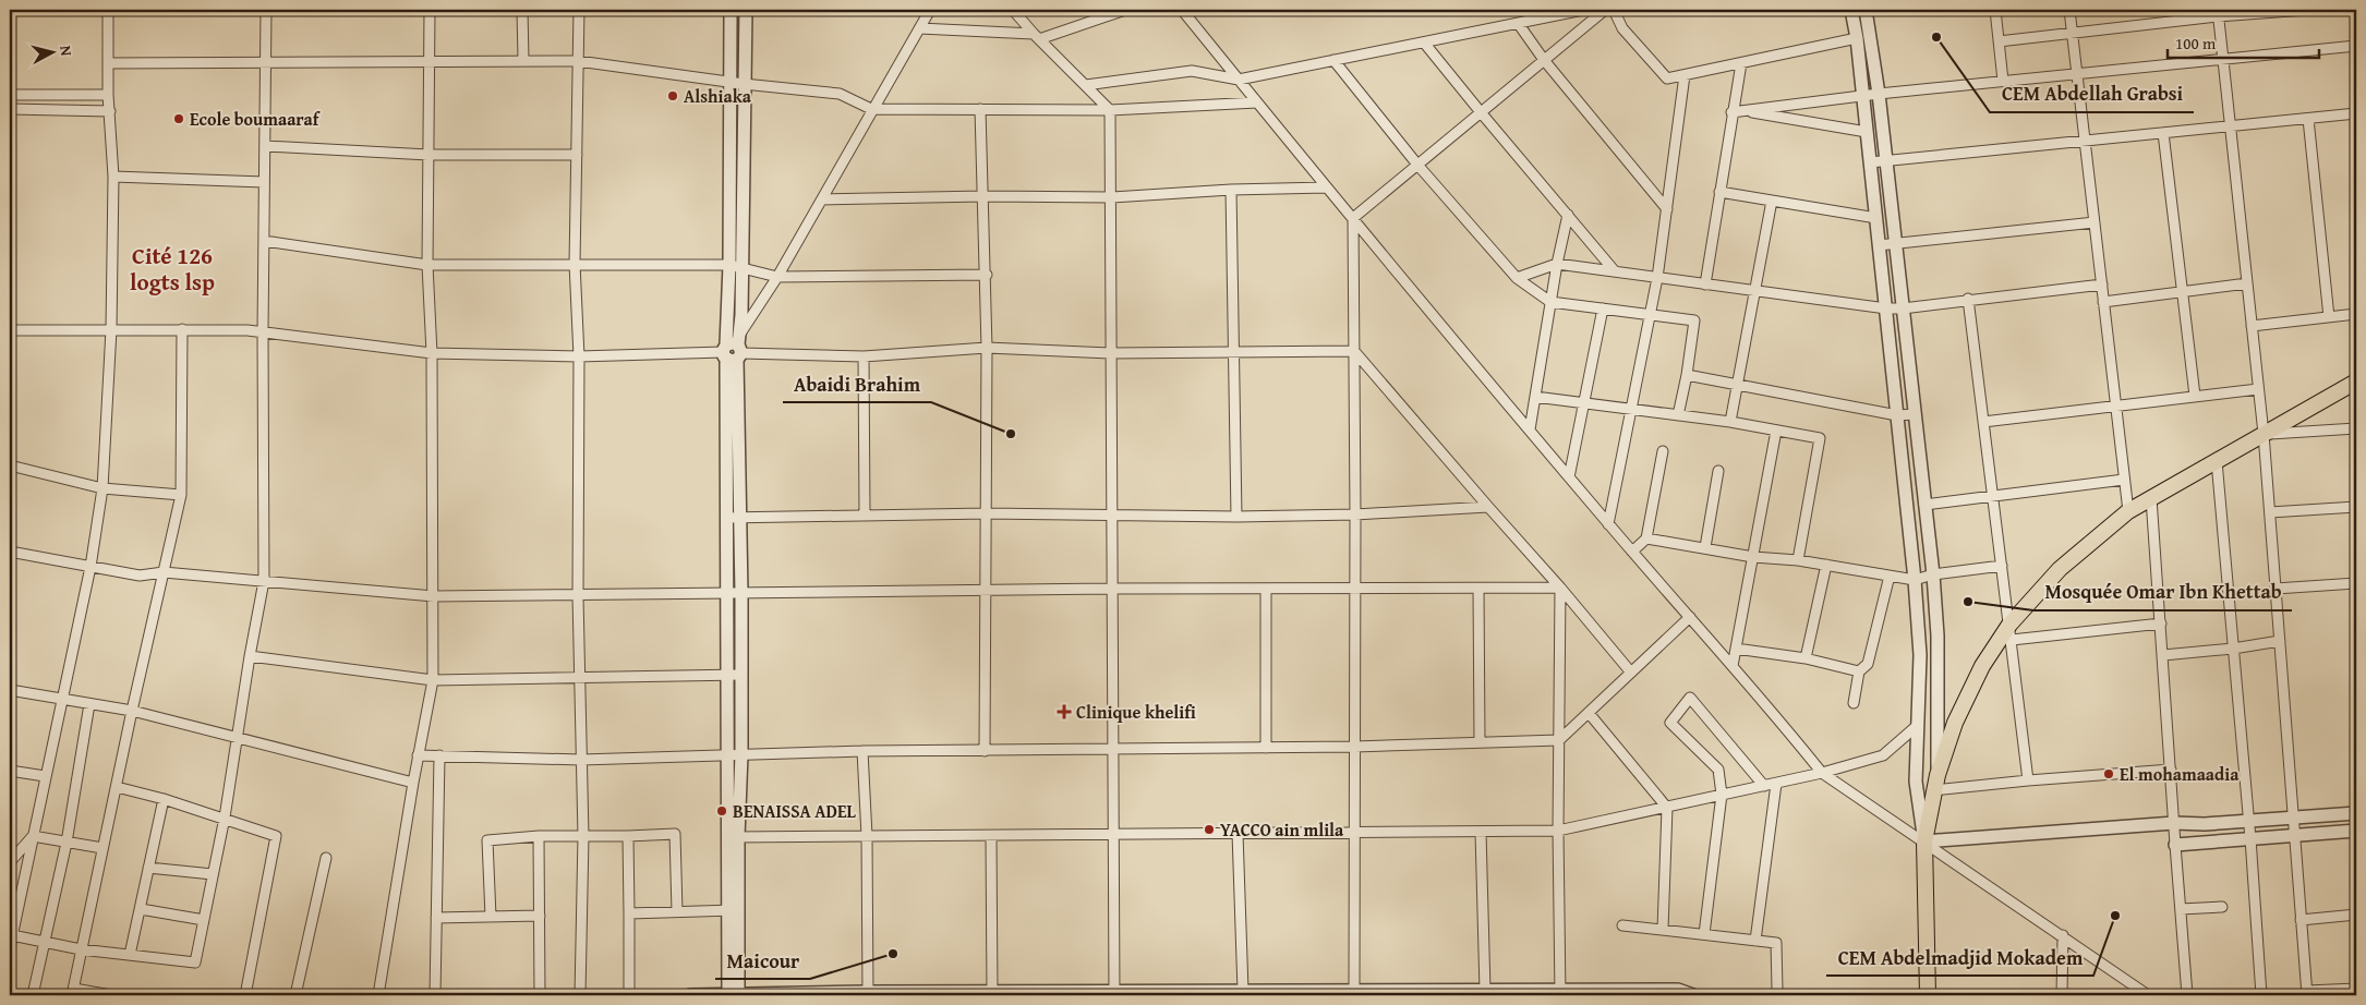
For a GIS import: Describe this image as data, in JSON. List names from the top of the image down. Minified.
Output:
{"districts":["Cité 126 logts lsp"],"places":{"other":["CEM Abdellah Grabsi","Alshiaka","Ecole boumaaraf","Abaidi Brahim","Mosquée Omar Ibn Khettab","El mohamaadia","BENAISSA ADEL","YACCO ain mlila","CEM Abdelmadjid Mokadem","Maicour"],"health":["Clinique khelifi"]},"scale_bar":"100 m","north":"right"}
